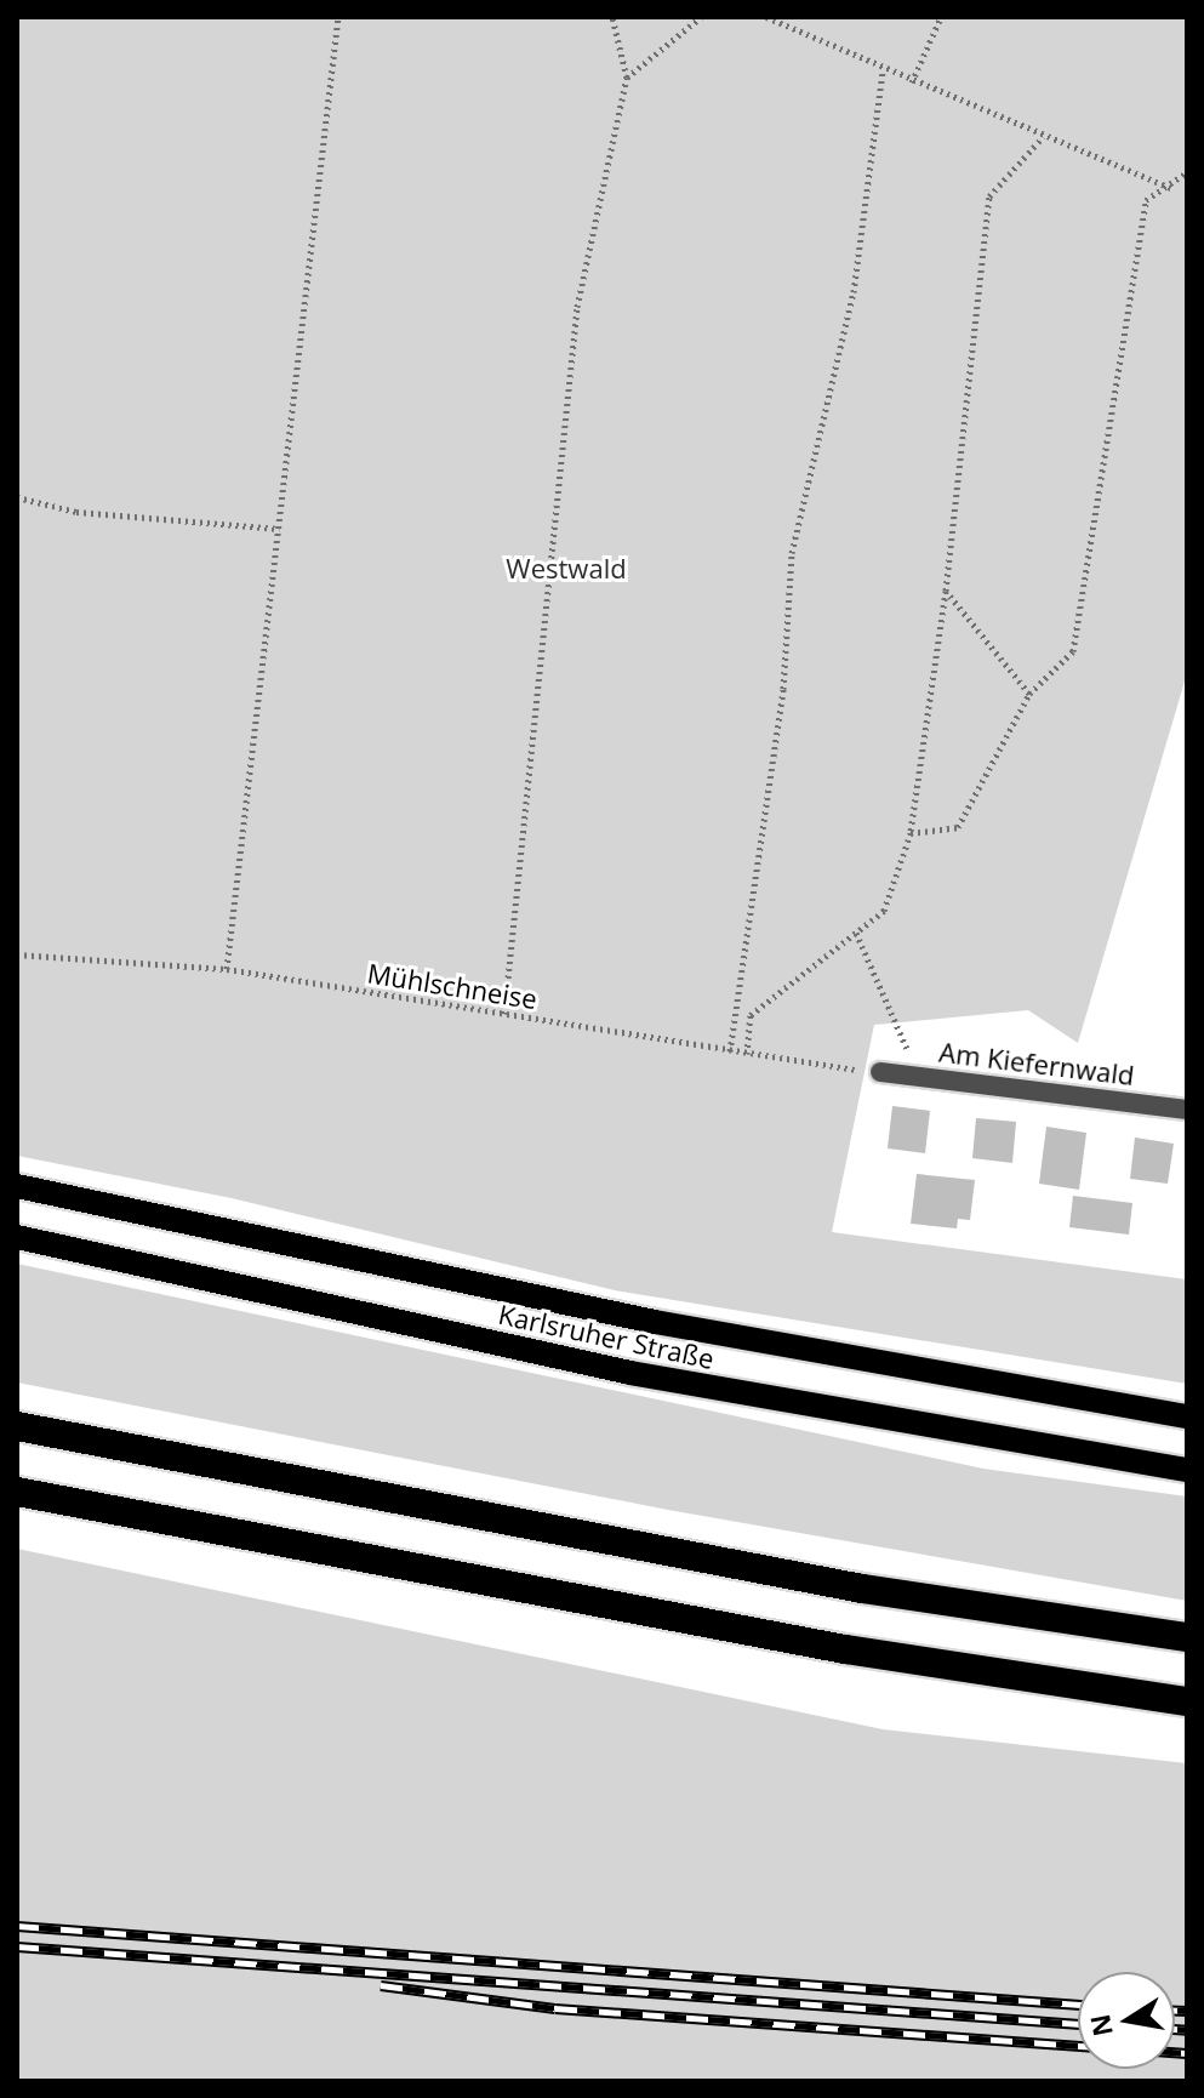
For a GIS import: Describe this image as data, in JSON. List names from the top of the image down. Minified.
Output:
{"streets":{"main road":["Karlsruher Straße"],"street":["Am Kiefernwald"],"path":["Mühlschneise"]},"crossings":[["Mühlschneise","Am Kiefernwald"]],"parks":["Westwald"],"north":"left"}
